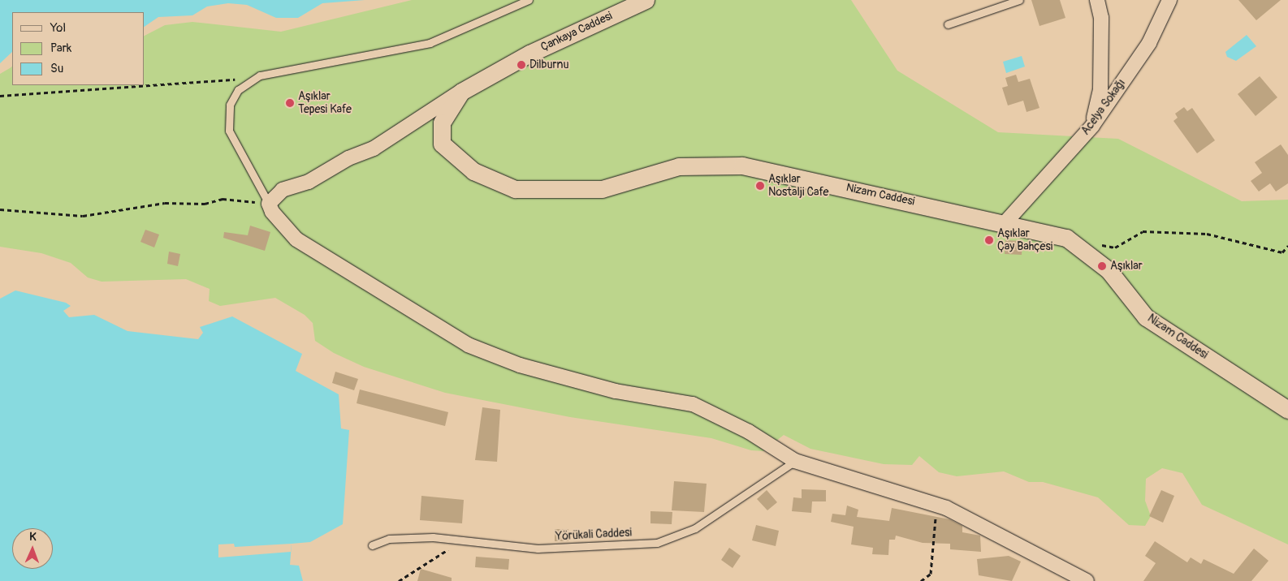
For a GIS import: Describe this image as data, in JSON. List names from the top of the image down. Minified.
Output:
{"streets":{"street":["Çankaya Caddesi","Acelya Sokağı","Nizam Caddesi"],"lane":["Yörükali Caddesi"]},"crossings":[["Çankaya Caddesi","Nizam Caddesi"],["Acelya Sokağı","Nizam Caddesi"]],"places":["Dilburnu","Aşıklar Tepesi Kafe","Aşıklar Nostalji Cafe","Aşıklar Çay Bahçesi","Aşıklar"],"legend":["Yol","Park","Su"],"north":"top"}
